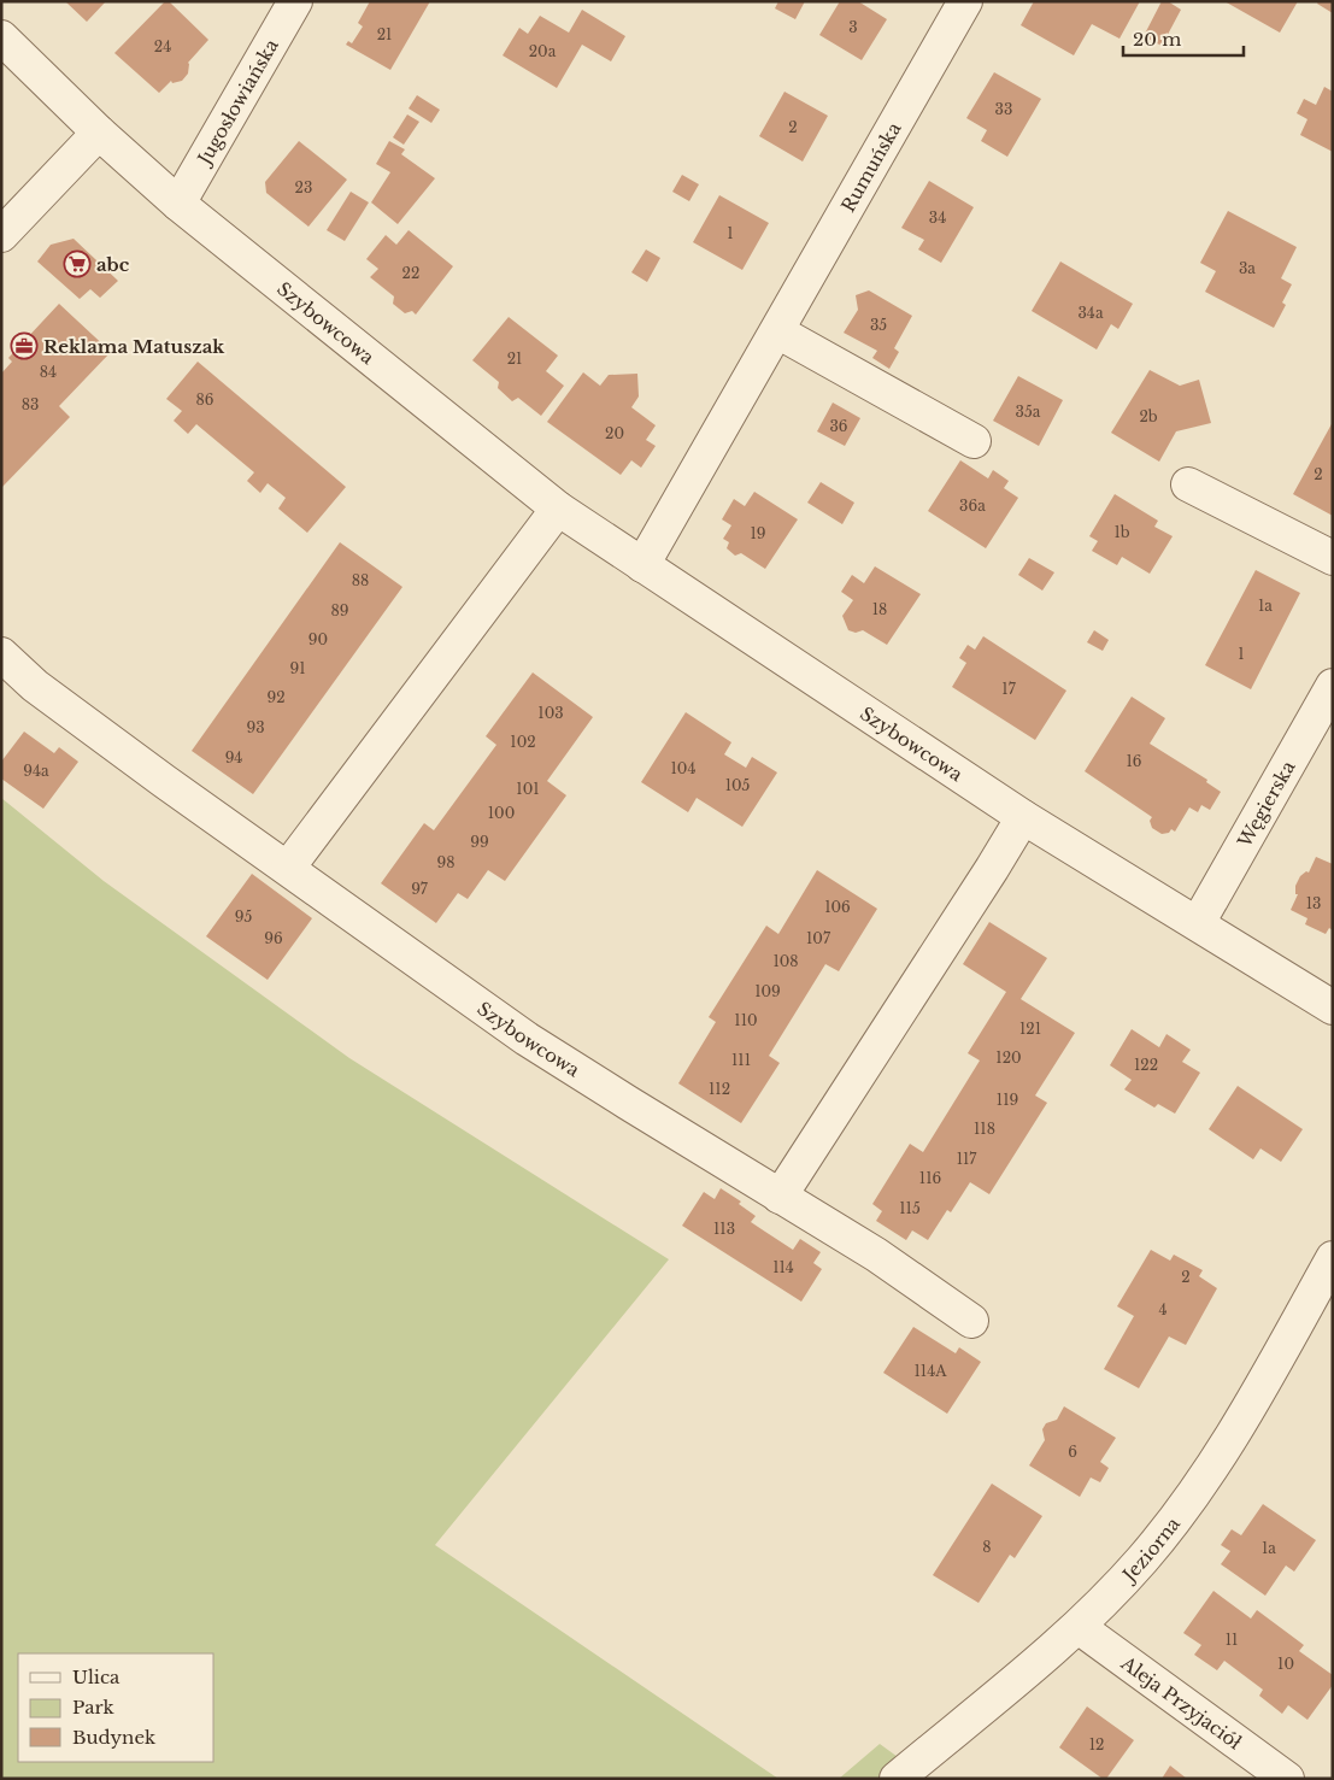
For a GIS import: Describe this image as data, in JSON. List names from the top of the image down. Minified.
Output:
{"streets":{"street":["Jugosłowiańska","Rumuńska","Szybowcowa","Węgierska","Jeziorna","Aleja Przyjaciół"]},"crossings":[["Jugosłowiańska","Szybowcowa"],["Rumuńska","Szybowcowa"],["Szybowcowa","Węgierska"],["Jeziorna","Aleja Przyjaciół"]],"places":{"supermarket":["abc"],"office":["Reklama Matuszak"]},"house_numbers":["3","21","24","20a","33","2","23","34","1","3a","22","34a","35","21","84","86","83","35a","2b","36","20","2","36a","1b","19","88","1a","18","89","90","1","91","17","92","103","93","102","94","16","104","94a","105","101","100","99","98","97","13","106","95","96","107","108","109","110","121","120","111","122","112","119","118","117","116","115","113","114","2","4","114A","6","8","1a","11","10","12"],"legend":["Ulica","Park","Budynek"],"scale_bar":"20 m"}
